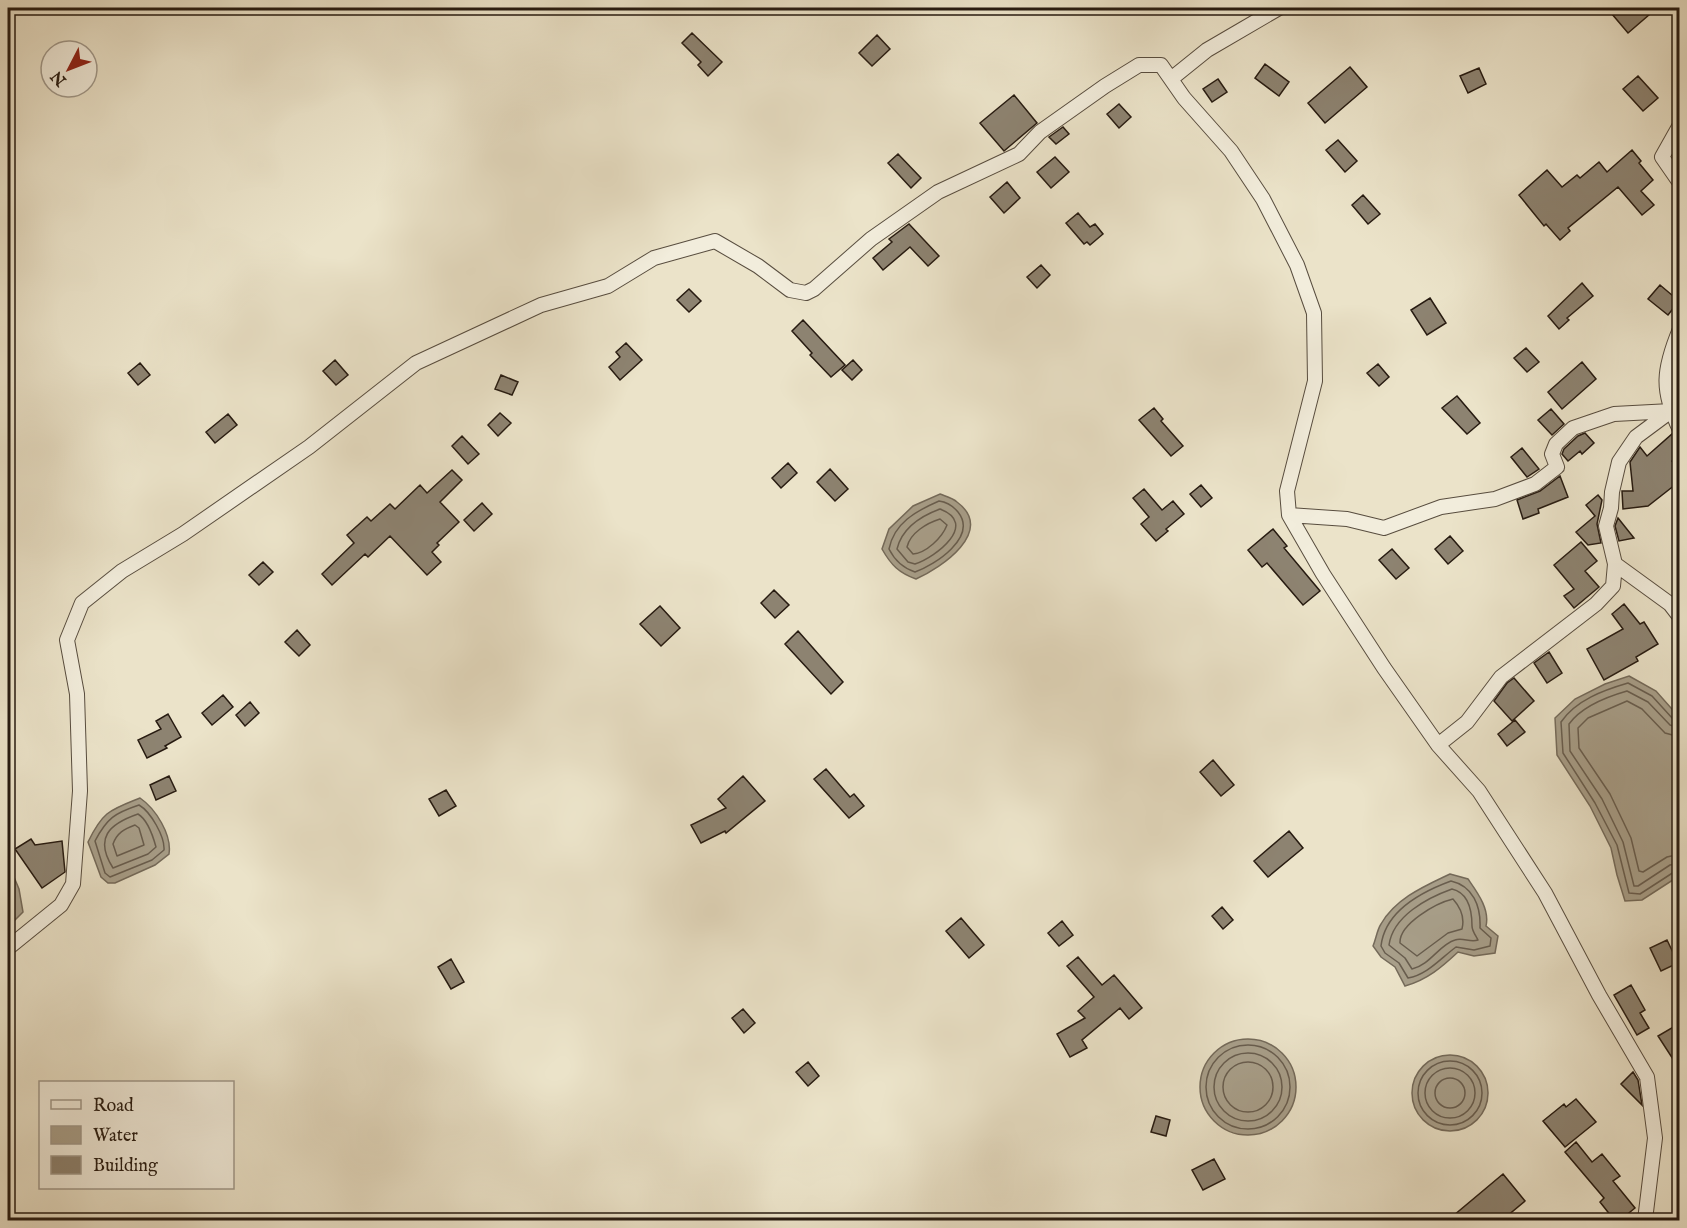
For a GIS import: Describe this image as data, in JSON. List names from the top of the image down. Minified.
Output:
{"legend":["Road","Water","Building"],"north":"bottom left"}
